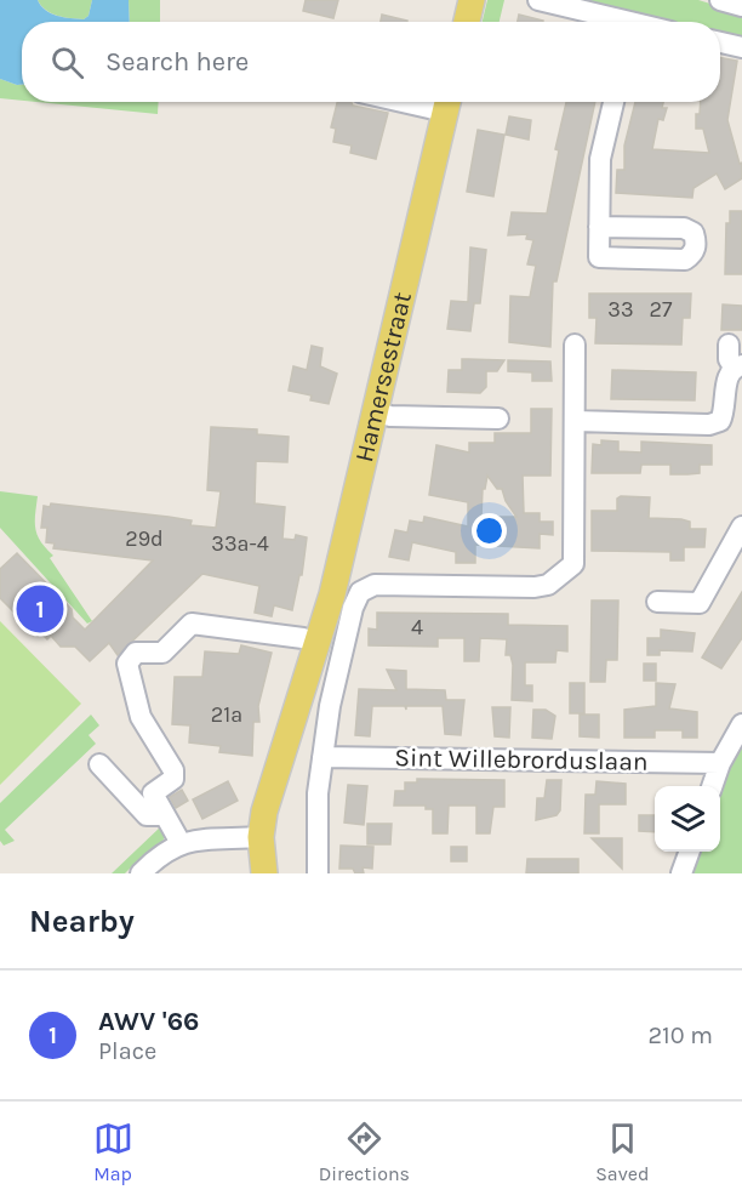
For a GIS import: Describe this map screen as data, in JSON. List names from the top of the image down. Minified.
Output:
{"streets":{"main road":["Hamersestraat"],"street":["Sint Willebrorduslaan"]},"house_numbers":["33","27","29d","33a-4","4","21a"],"page":{"search":"Search here","pins":"1","heading":"Nearby","list":[{"mark":"1","name":"AWV '66","note":"Place","value":"210 m"}],"nav":["Map","Directions","Saved"]}}
